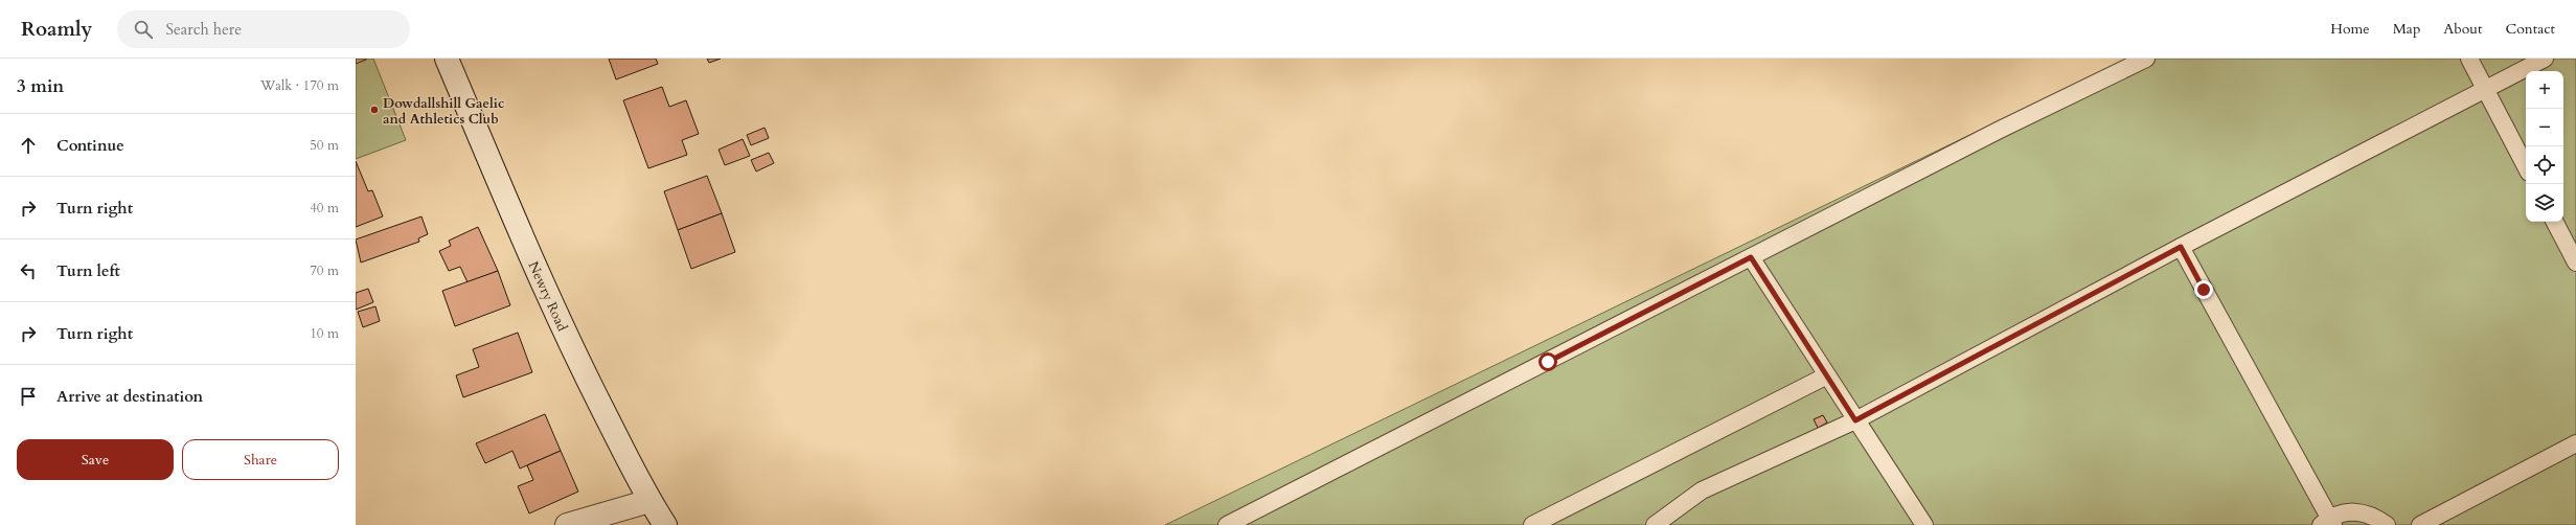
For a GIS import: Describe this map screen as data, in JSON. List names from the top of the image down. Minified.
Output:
{"streets":{"main road":["Newry Road"]},"places":["Dowdallshill Gaelic and Athletics Club"],"page":{"header":"Roamly","search":"Search here","nav":["Home","Map","About","Contact"],"heading":["3 min","Walk · 170 m"],"map_buttons":["+","−"],"list":[["Continue","50 m"],["Turn right","40 m"],["Turn left","70 m"],["Turn right","10 m"],"Arrive at destination"],"buttons":["Save","Share"]}}
